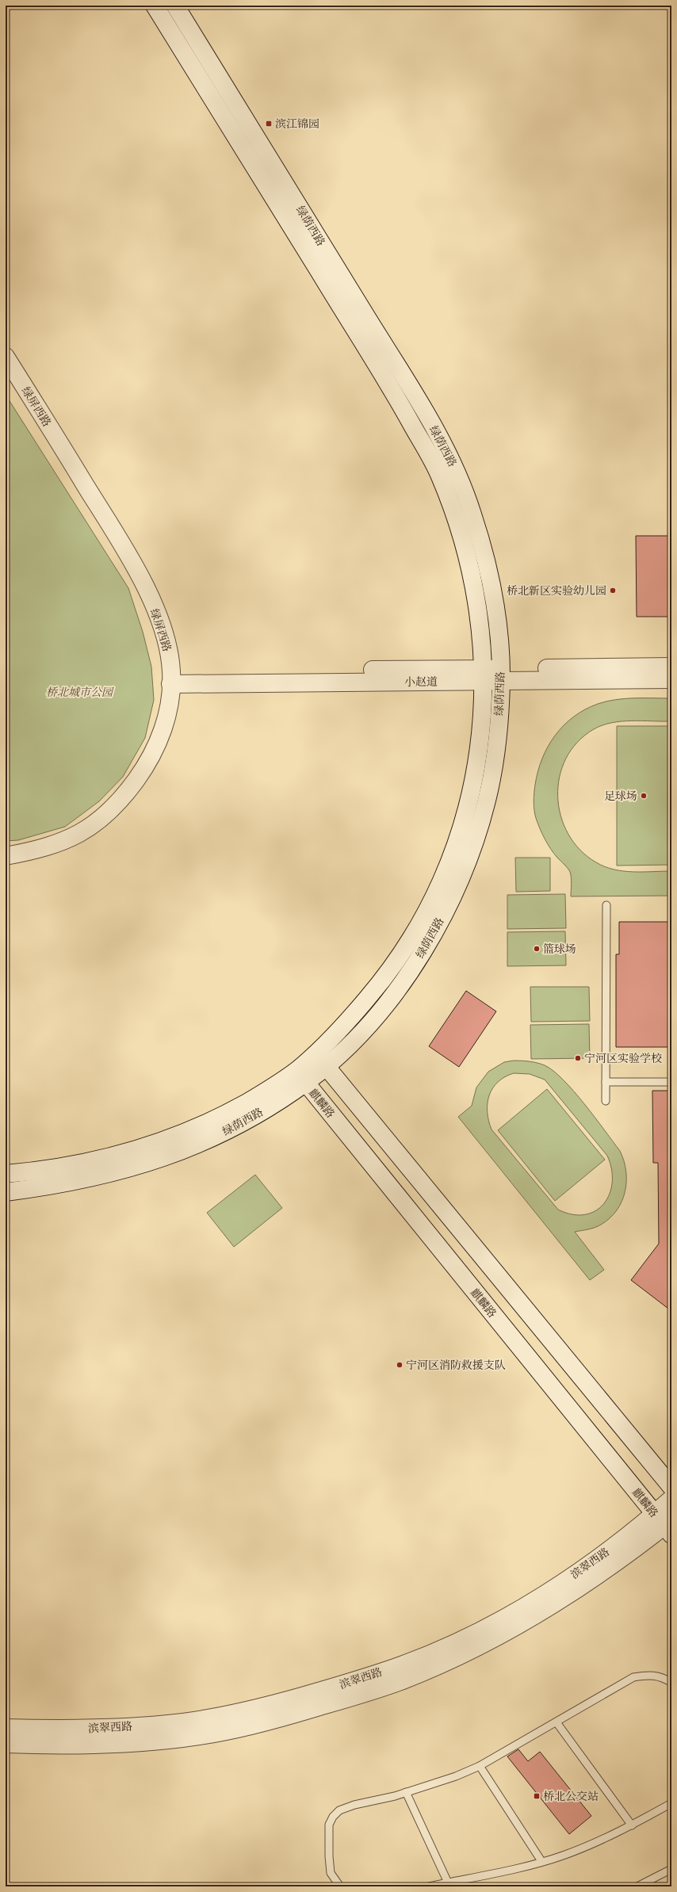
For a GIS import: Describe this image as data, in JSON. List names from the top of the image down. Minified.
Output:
{"streets":{"main road":["绿荫西路","绿屏西路","小赵道","麒麟路","滨翠西路"]},"crossings":[["绿荫西路","小赵道"],["绿荫西路","麒麟路"],["绿屏西路","小赵道"],["麒麟路","滨翠西路"]],"parks":["桥北城市公园"],"places":{"transit":["滨江锦园","桥北公交站"],"other":["桥北新区实验幼儿园","足球场","篮球场","宁河区实验学校","宁河区消防救援支队"]}}
